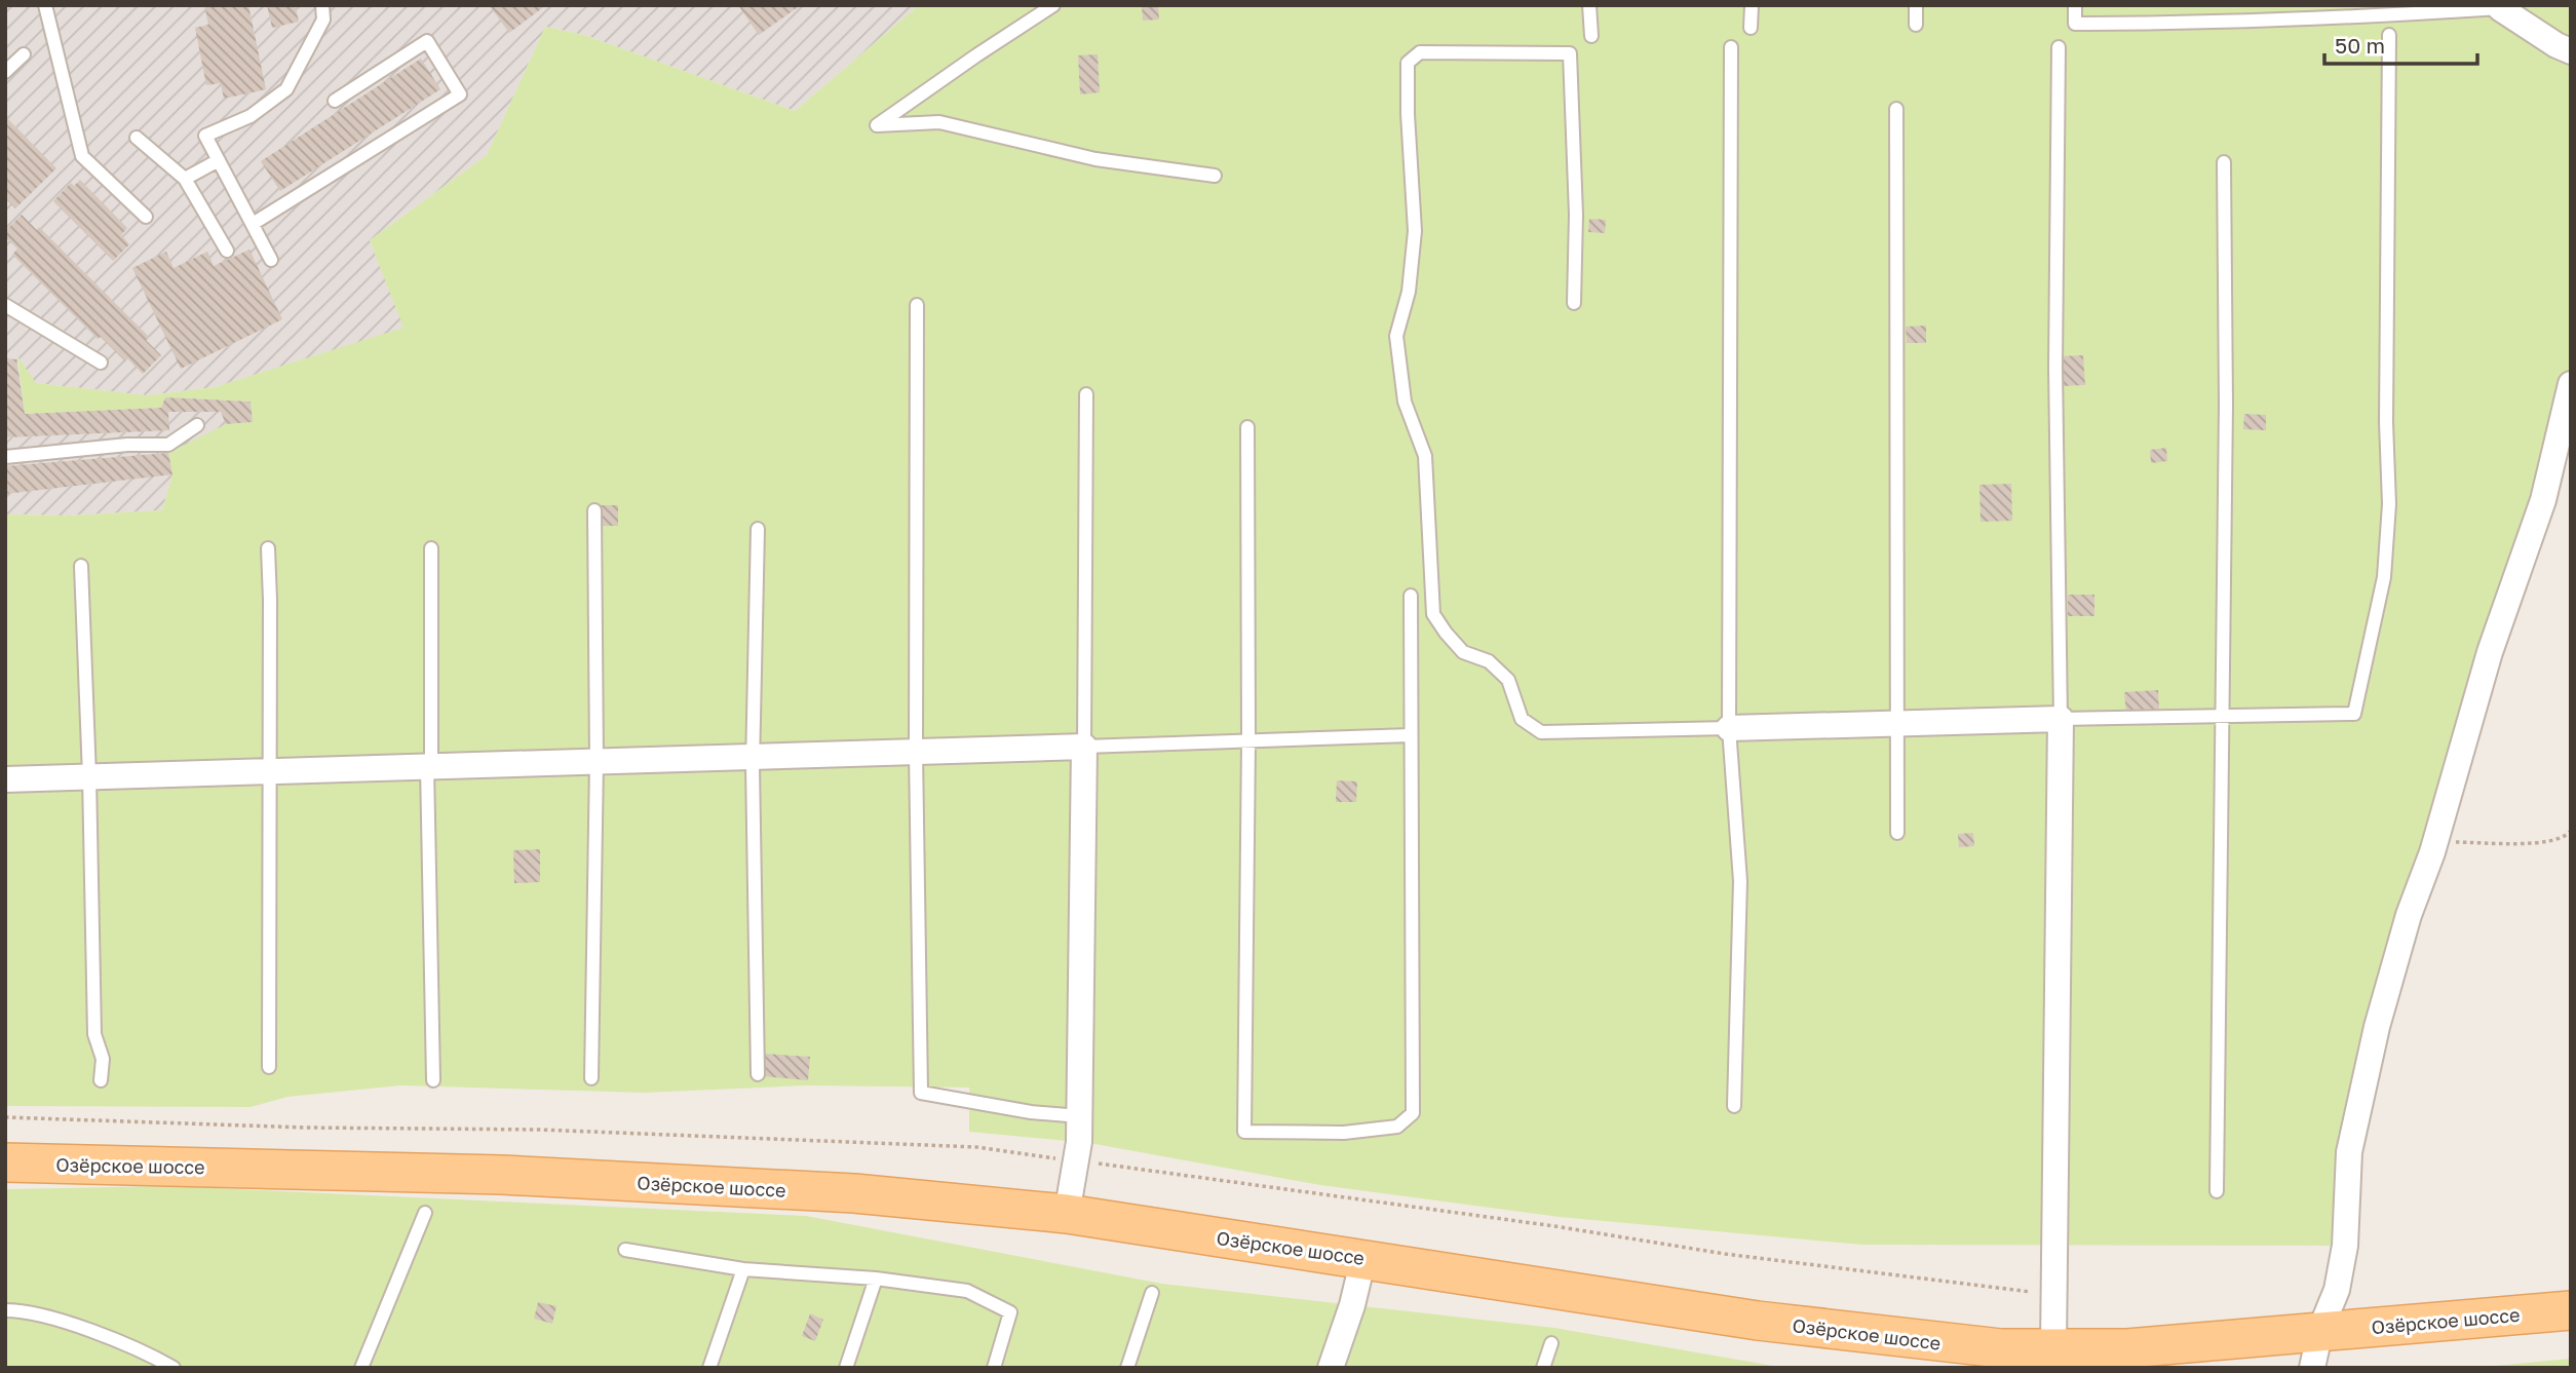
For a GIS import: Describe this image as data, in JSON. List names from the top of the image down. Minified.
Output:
{"streets":{"main road":["Озёрское шоссе"]},"scale_bar":"50 m"}
